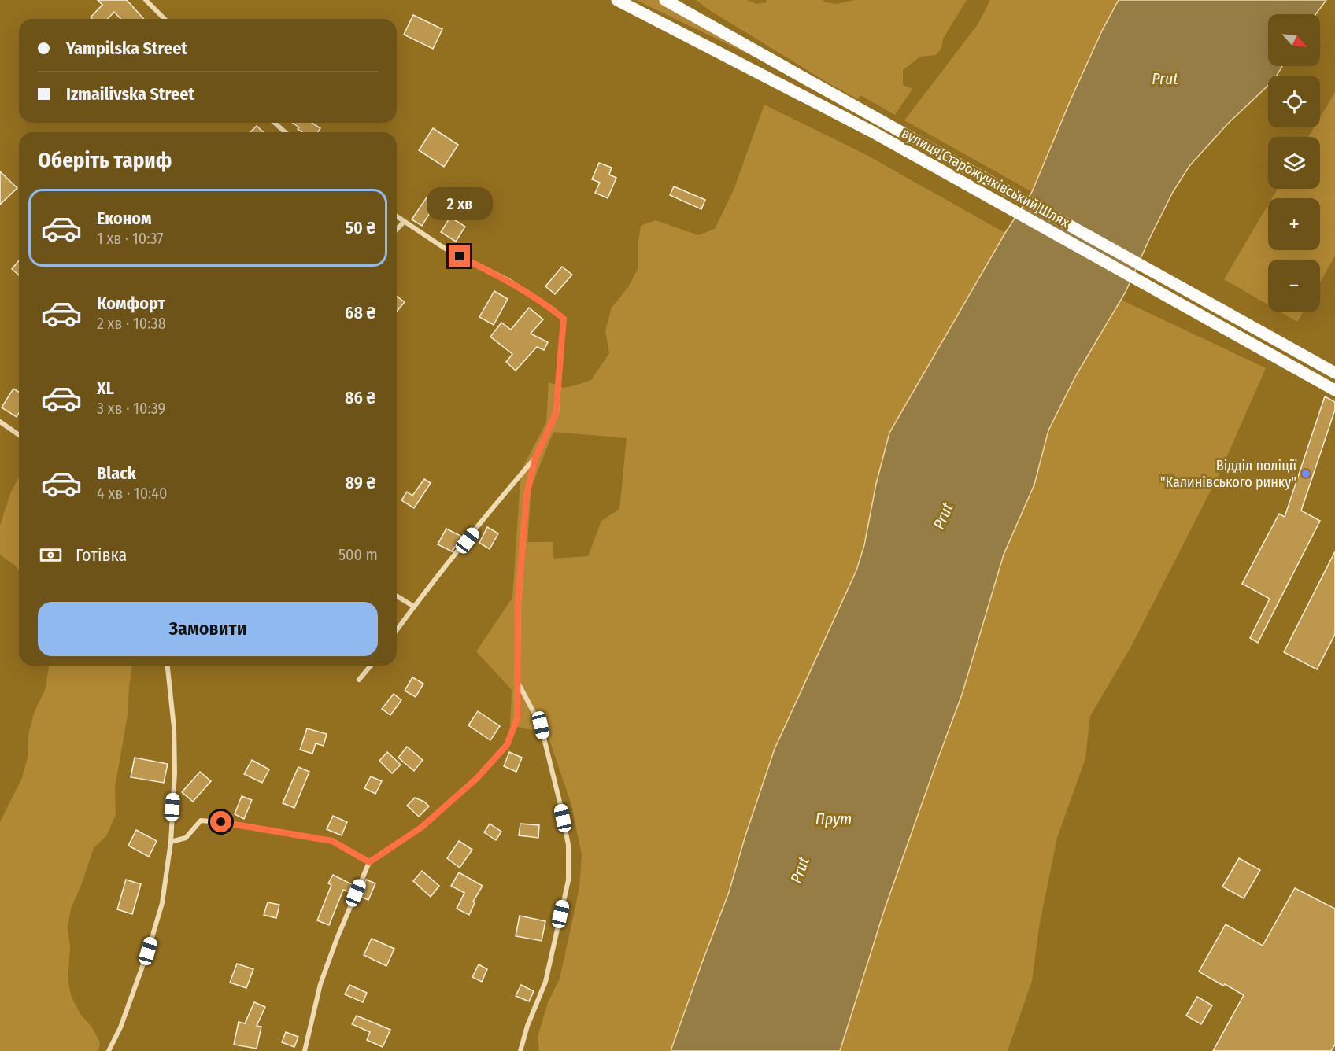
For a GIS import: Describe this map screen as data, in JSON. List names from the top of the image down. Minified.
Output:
{"streets":{"main road":["вулиця Старожучківський Шлях"]},"water":["Prut","Прут"],"places":["Відділ поліції \"Калинівського ринку\""],"north":"bottom right","page":{"map_buttons":["+","−"],"banner":["Yampilska Street","Izmailivska Street"],"heading":"Оберіть тариф","bubble":"2 хв","list":[{"name":"Економ","note":"1 хв · 10:37","value":"50 ₴"},{"name":"Комфорт","note":"2 хв · 10:38","value":"68 ₴"},{"name":"XL","note":"3 хв · 10:39","value":"86 ₴"},{"name":"Black","note":"4 хв · 10:40","value":"89 ₴"}],"pay":["Готівка","500 m"],"buttons":"Замовити"}}
